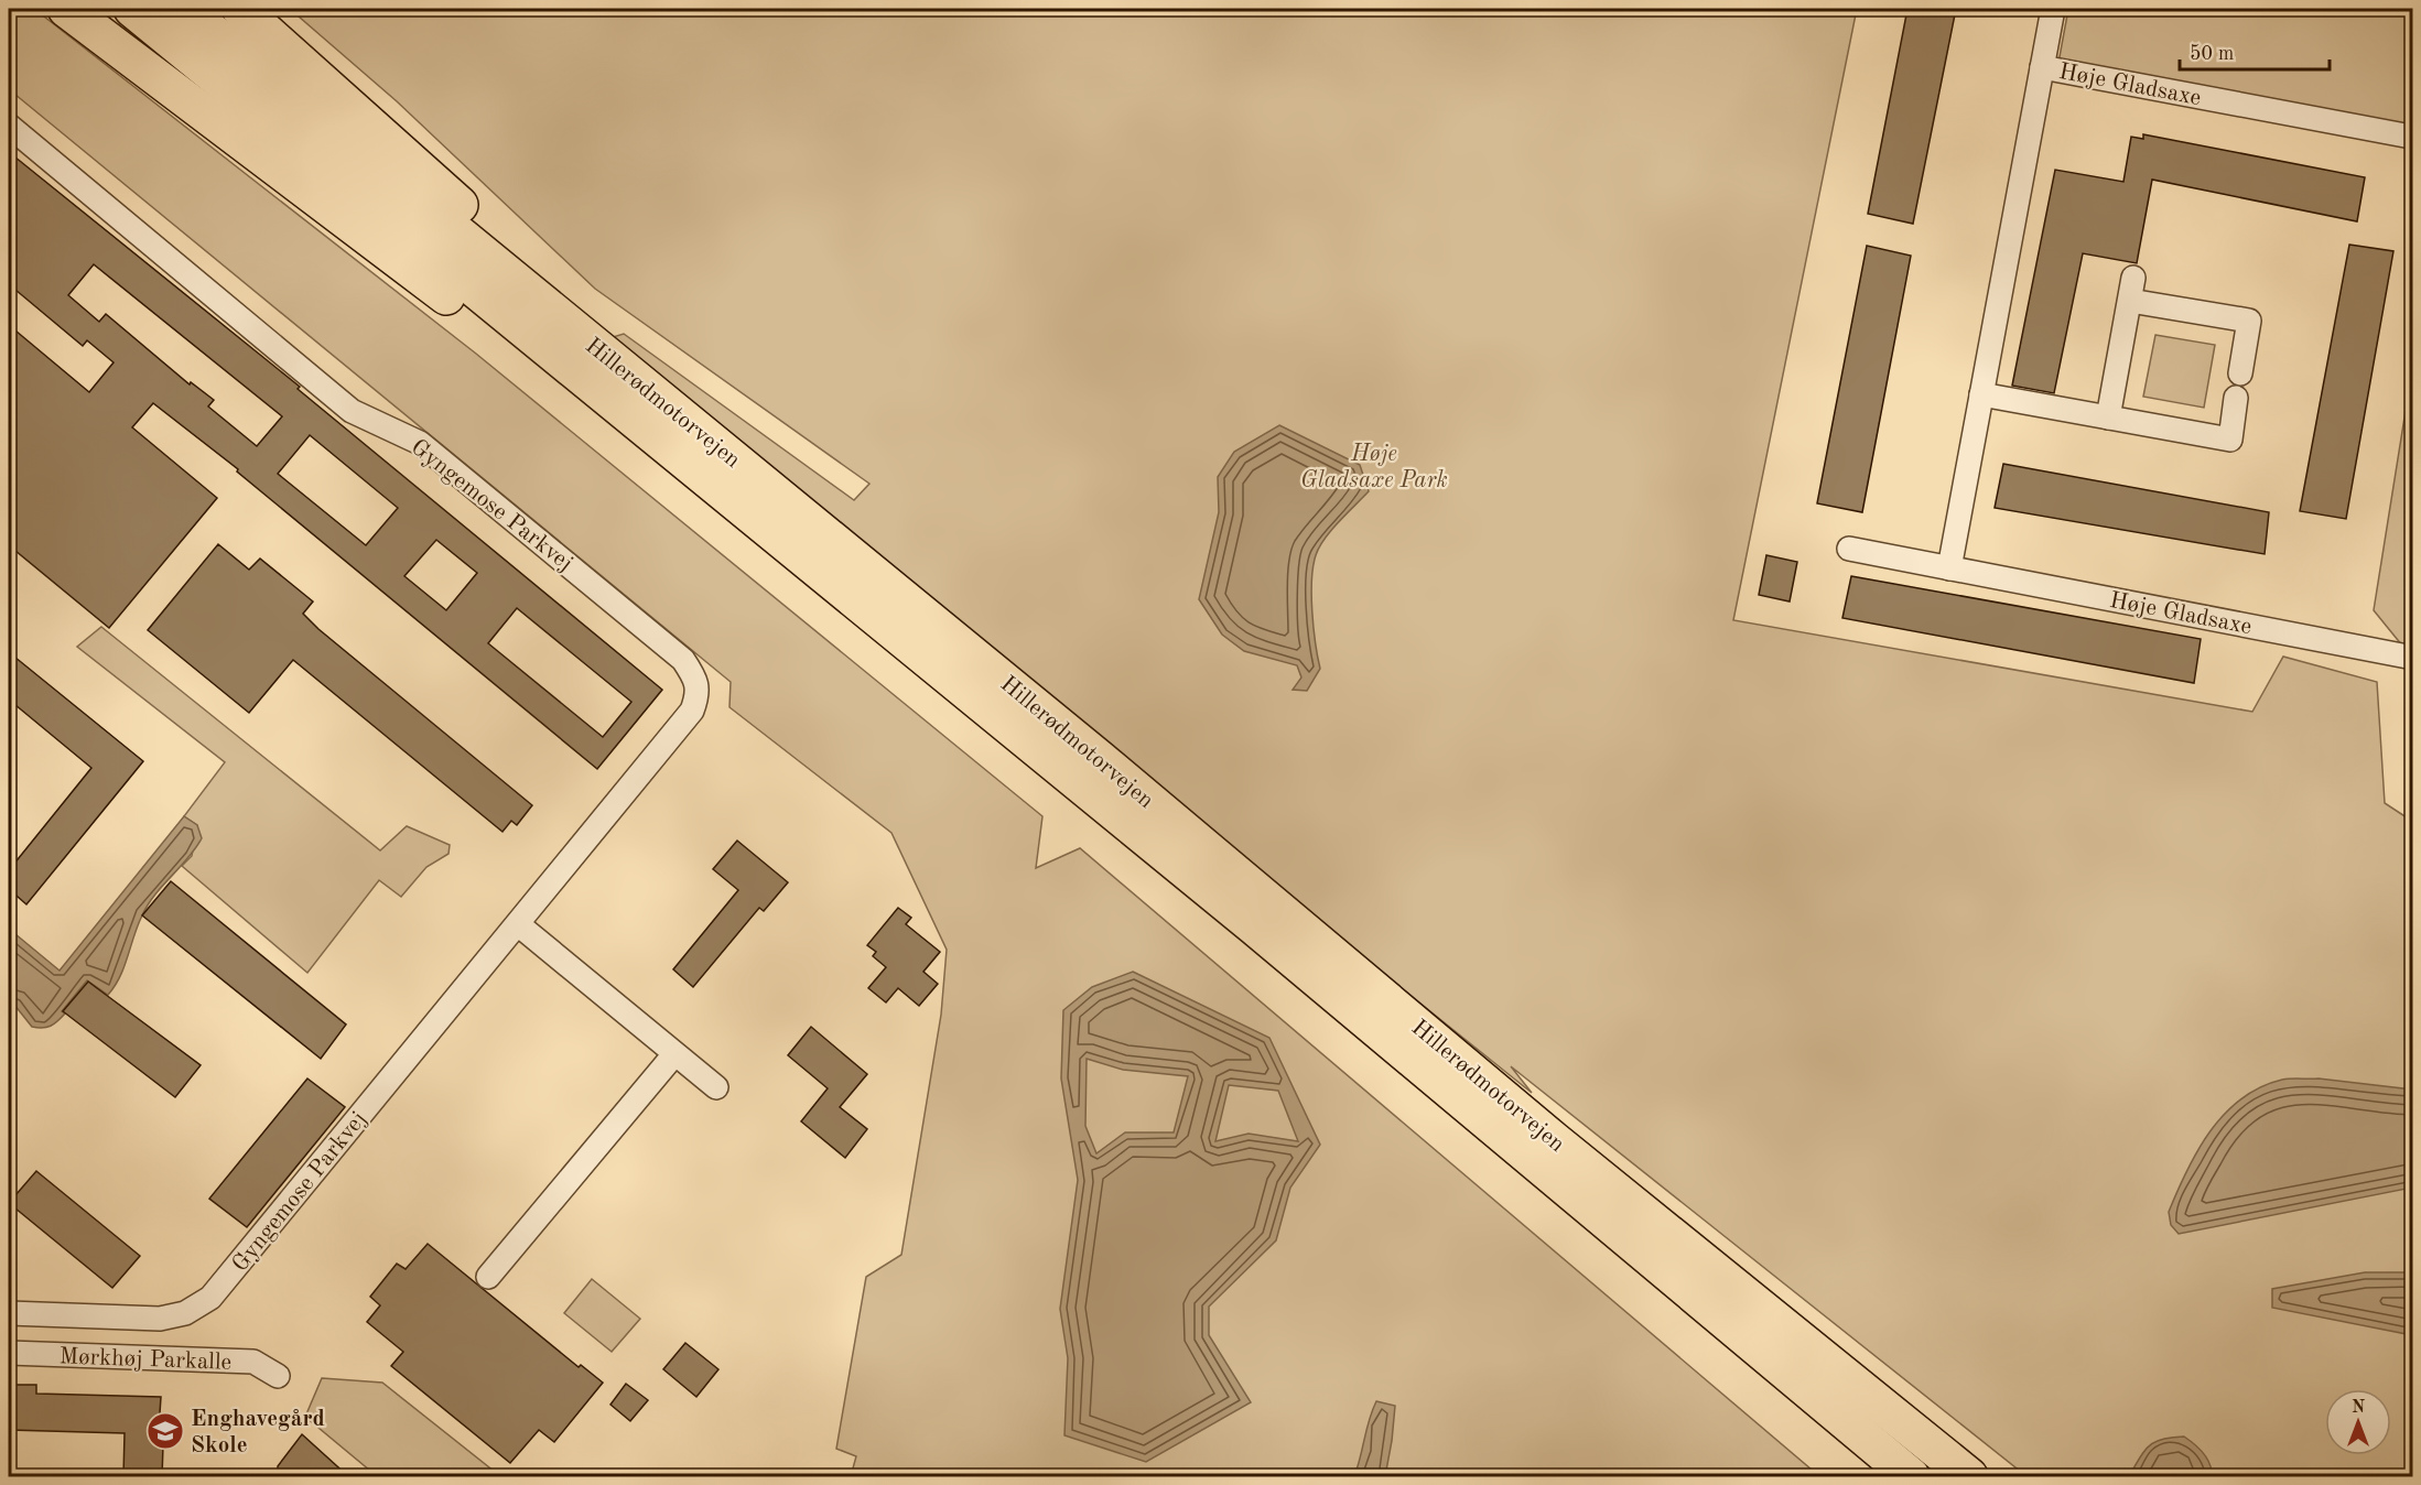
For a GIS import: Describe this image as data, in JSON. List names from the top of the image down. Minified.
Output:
{"streets":{"highway":["Hillerødmotorvejen"],"street":["Høje Gladsaxe","Gyngemose Parkvej","Mørkhøj Parkalle"]},"parks":["Høje Gladsaxe Park"],"places":{"school or university":["Enghavegård Skole"]},"scale_bar":"50 m","north":"top"}
